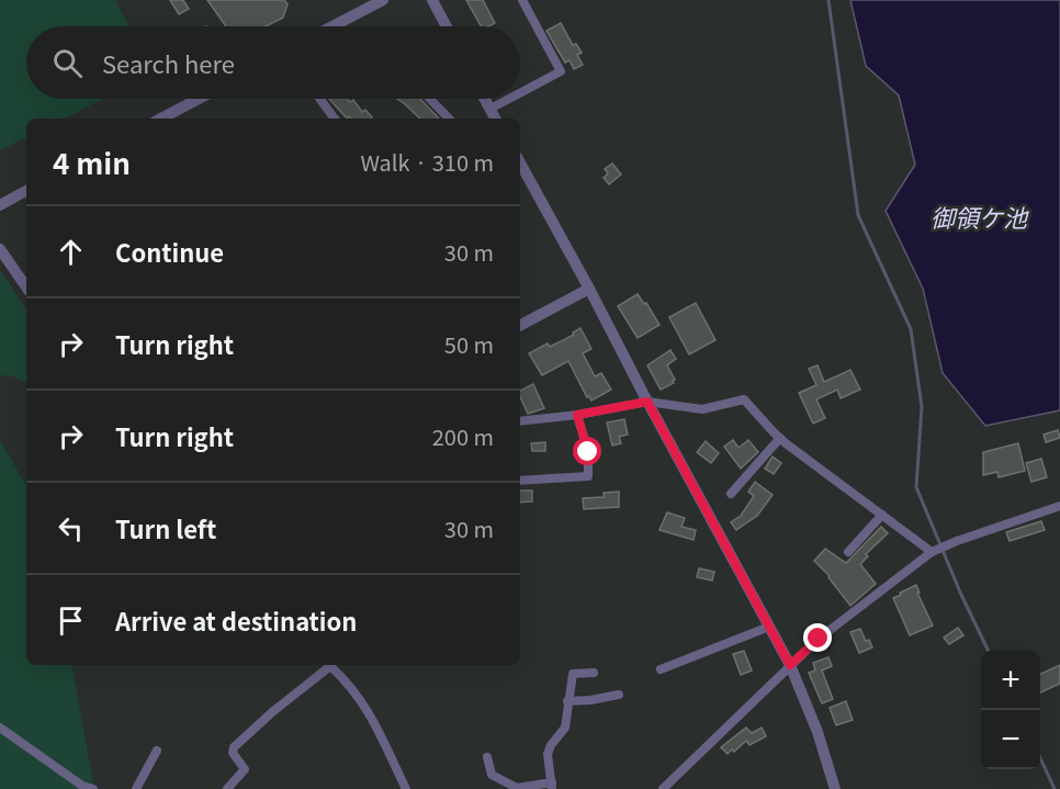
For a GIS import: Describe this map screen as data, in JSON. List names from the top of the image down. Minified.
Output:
{"water":["御領ケ池"],"page":{"search":"Search here","heading":["4 min","Walk · 310 m"],"list":[["Continue","30 m"],["Turn right","50 m"],["Turn right","200 m"],["Turn left","30 m"],"Arrive at destination"],"map_buttons":["+","−"]}}
